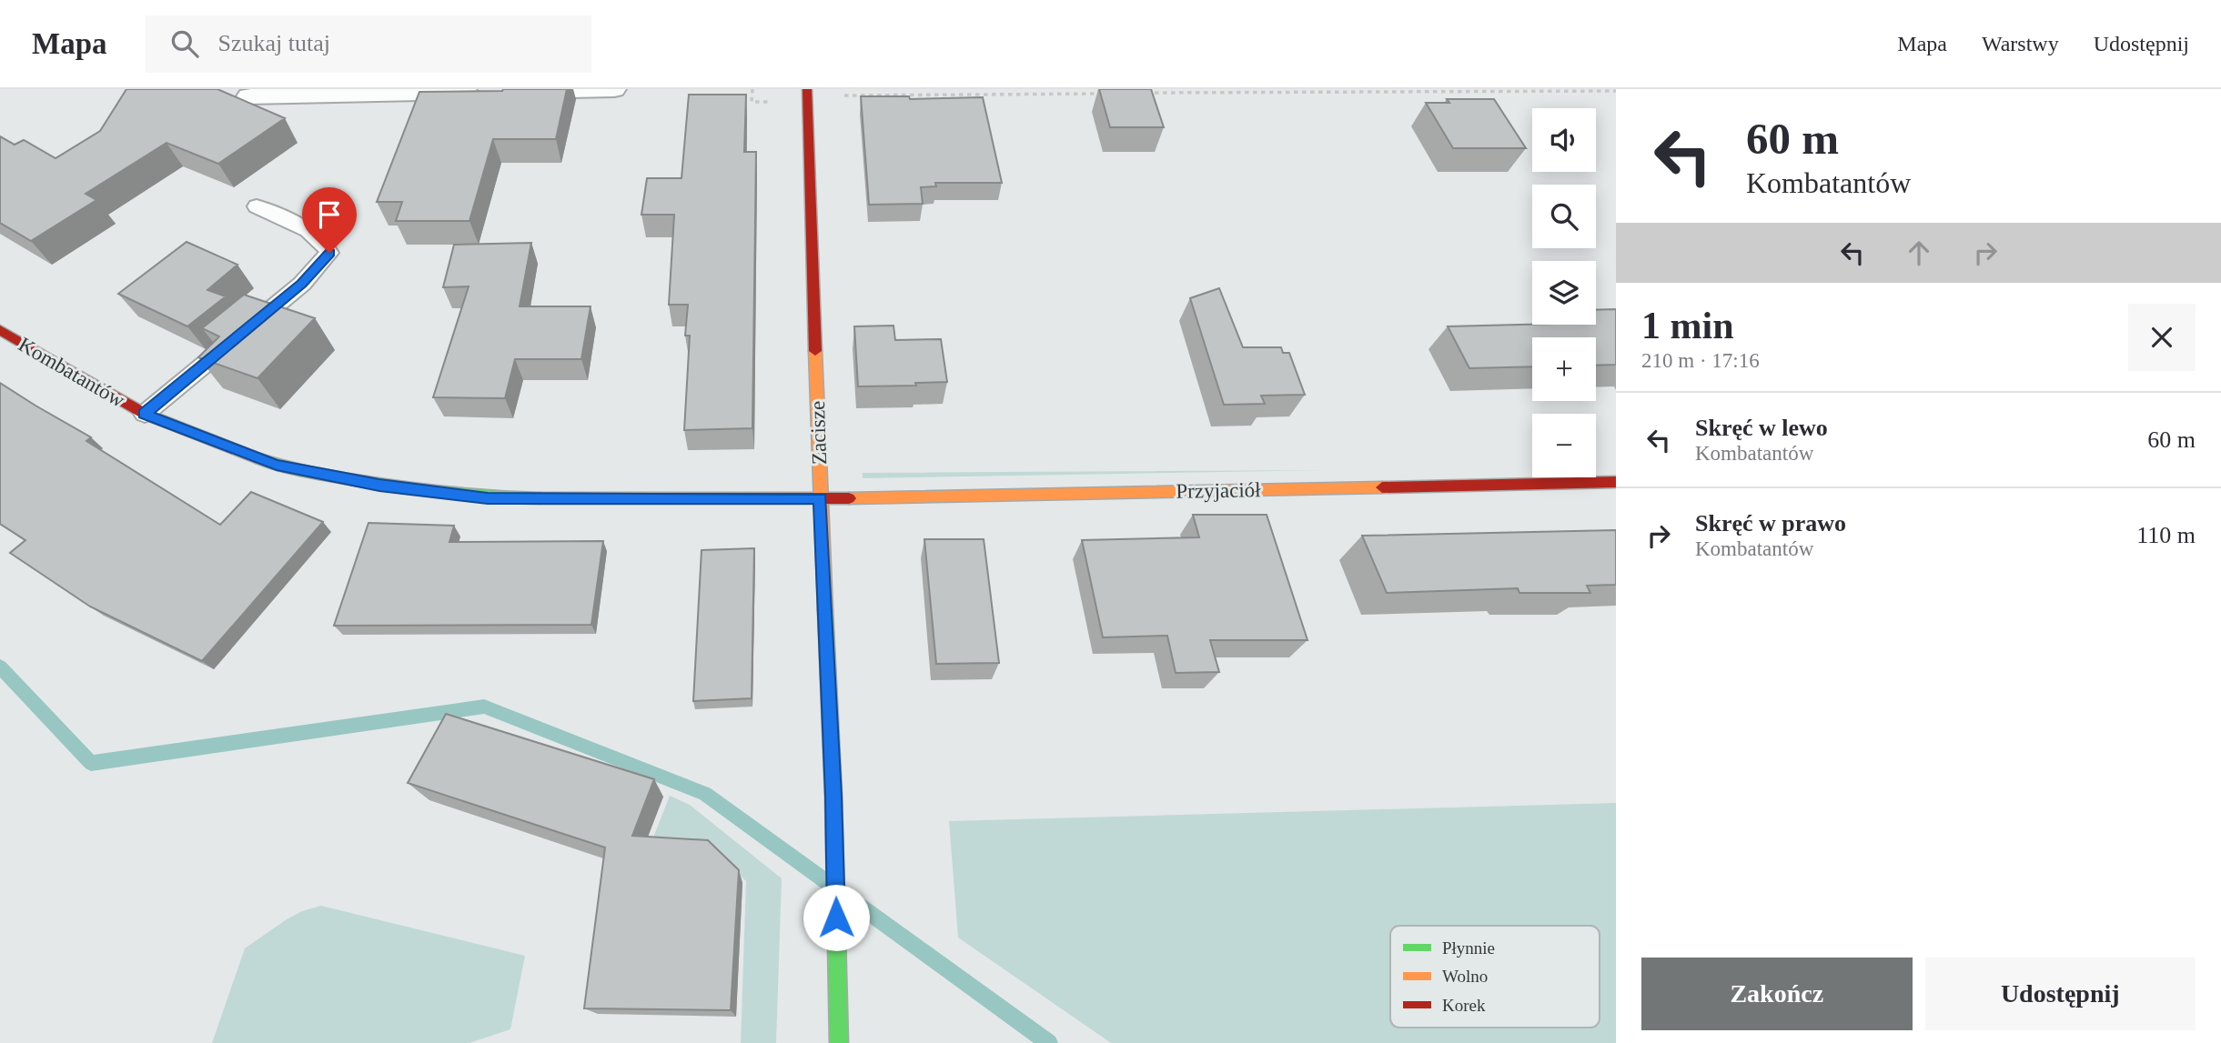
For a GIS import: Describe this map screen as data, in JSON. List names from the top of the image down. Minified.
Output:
{"streets":{"street":["Kombatantów","Zacisze","Przyjaciół"]},"crossings":[["Kombatantów","Zacisze"],["Kombatantów","Przyjaciół"],["Zacisze","Przyjaciół"]],"legend":["Płynnie","Wolno","Korek"],"page":{"header":"Mapa","search":"Szukaj tutaj","nav":["Mapa","Warstwy","Udostępnij"],"turn":["60 m","Kombatantów"],"map_buttons":["+","−"],"heading":["1 min","210 m · 17:16"],"list":[{"name":"Skręć w lewo","note":"Kombatantów","value":"60 m"},{"name":"Skręć w prawo","note":"Kombatantów","value":"110 m"}],"buttons":["Zakończ","Udostępnij"]}}
